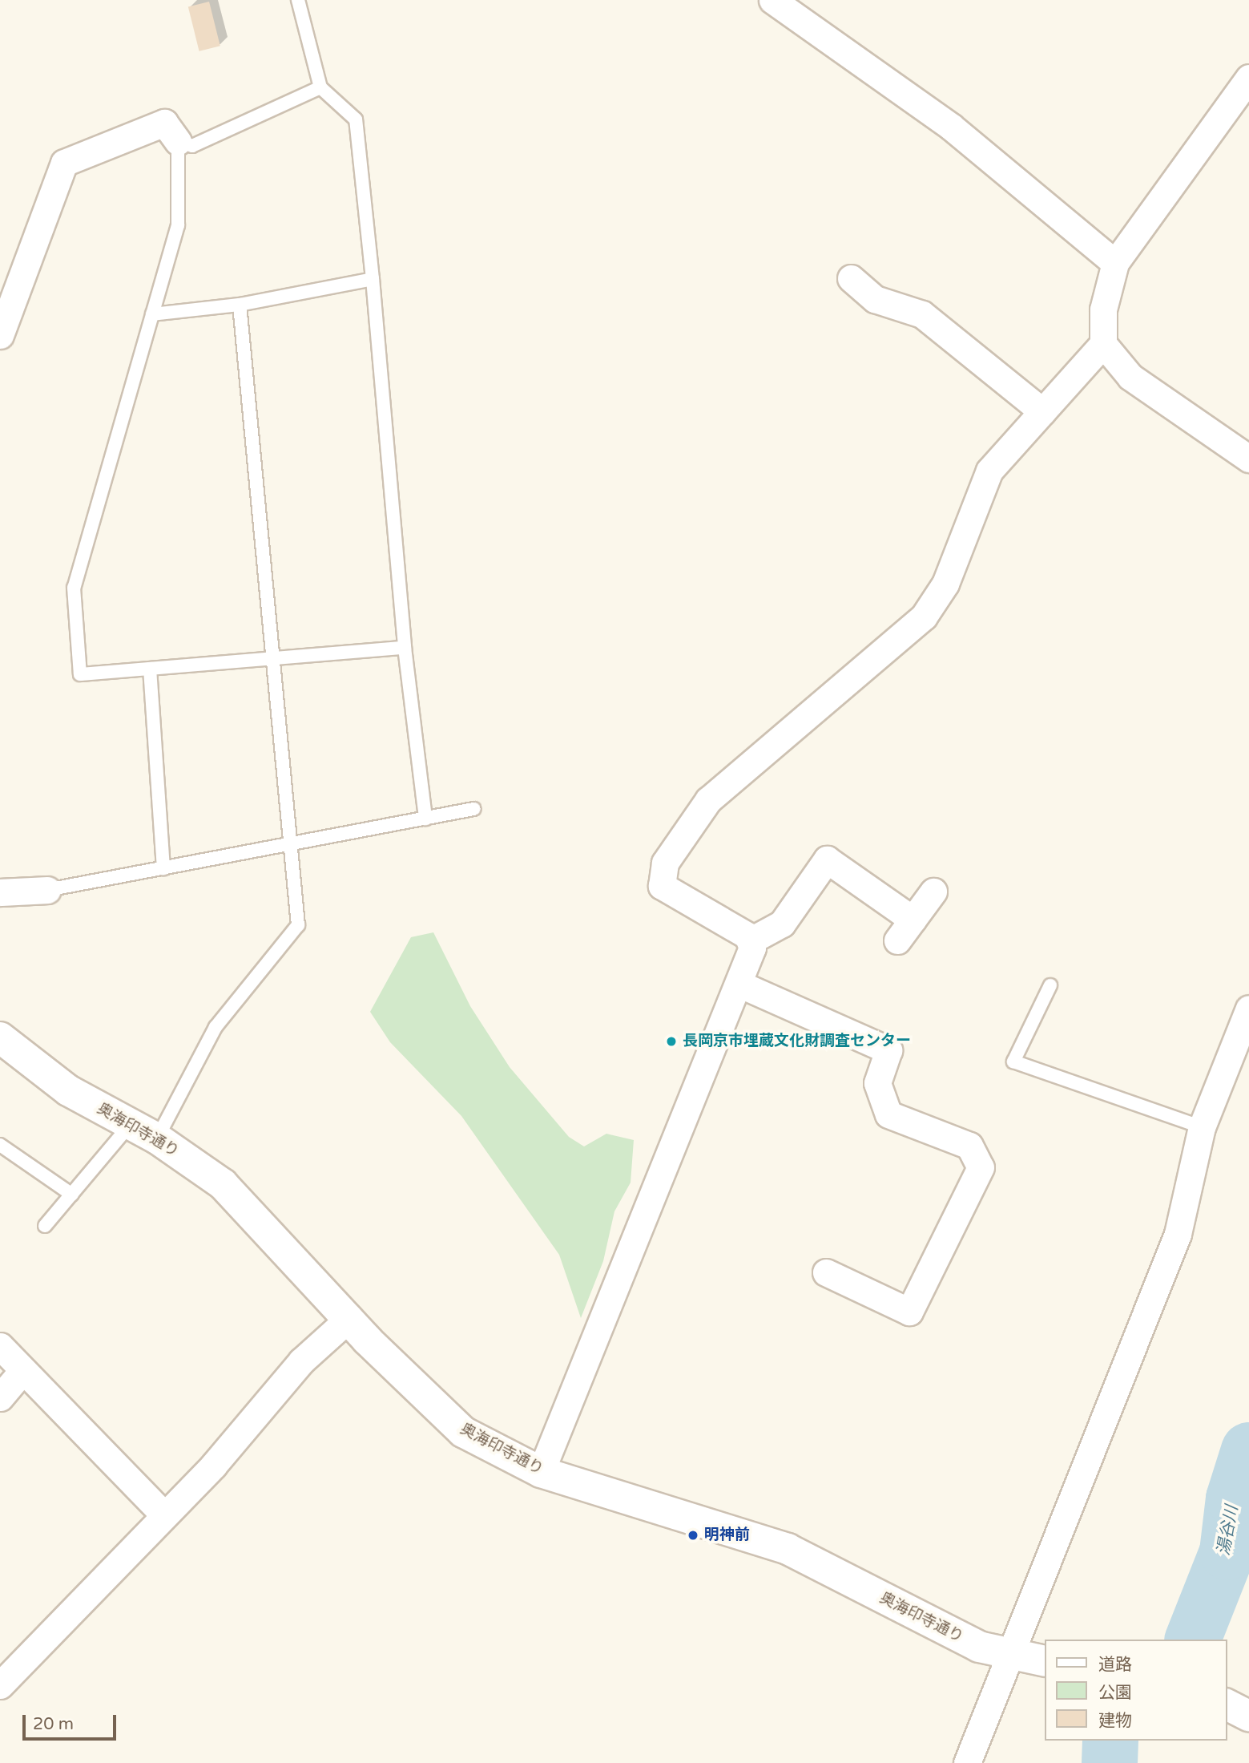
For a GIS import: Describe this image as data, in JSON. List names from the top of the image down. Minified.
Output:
{"streets":{"street":["奥海印寺通り"]},"water":["湯谷川"],"places":["長岡京市埋蔵文化財調査センター","明神前"],"legend":["道路","公園","建物"],"scale_bar":"20 m"}
